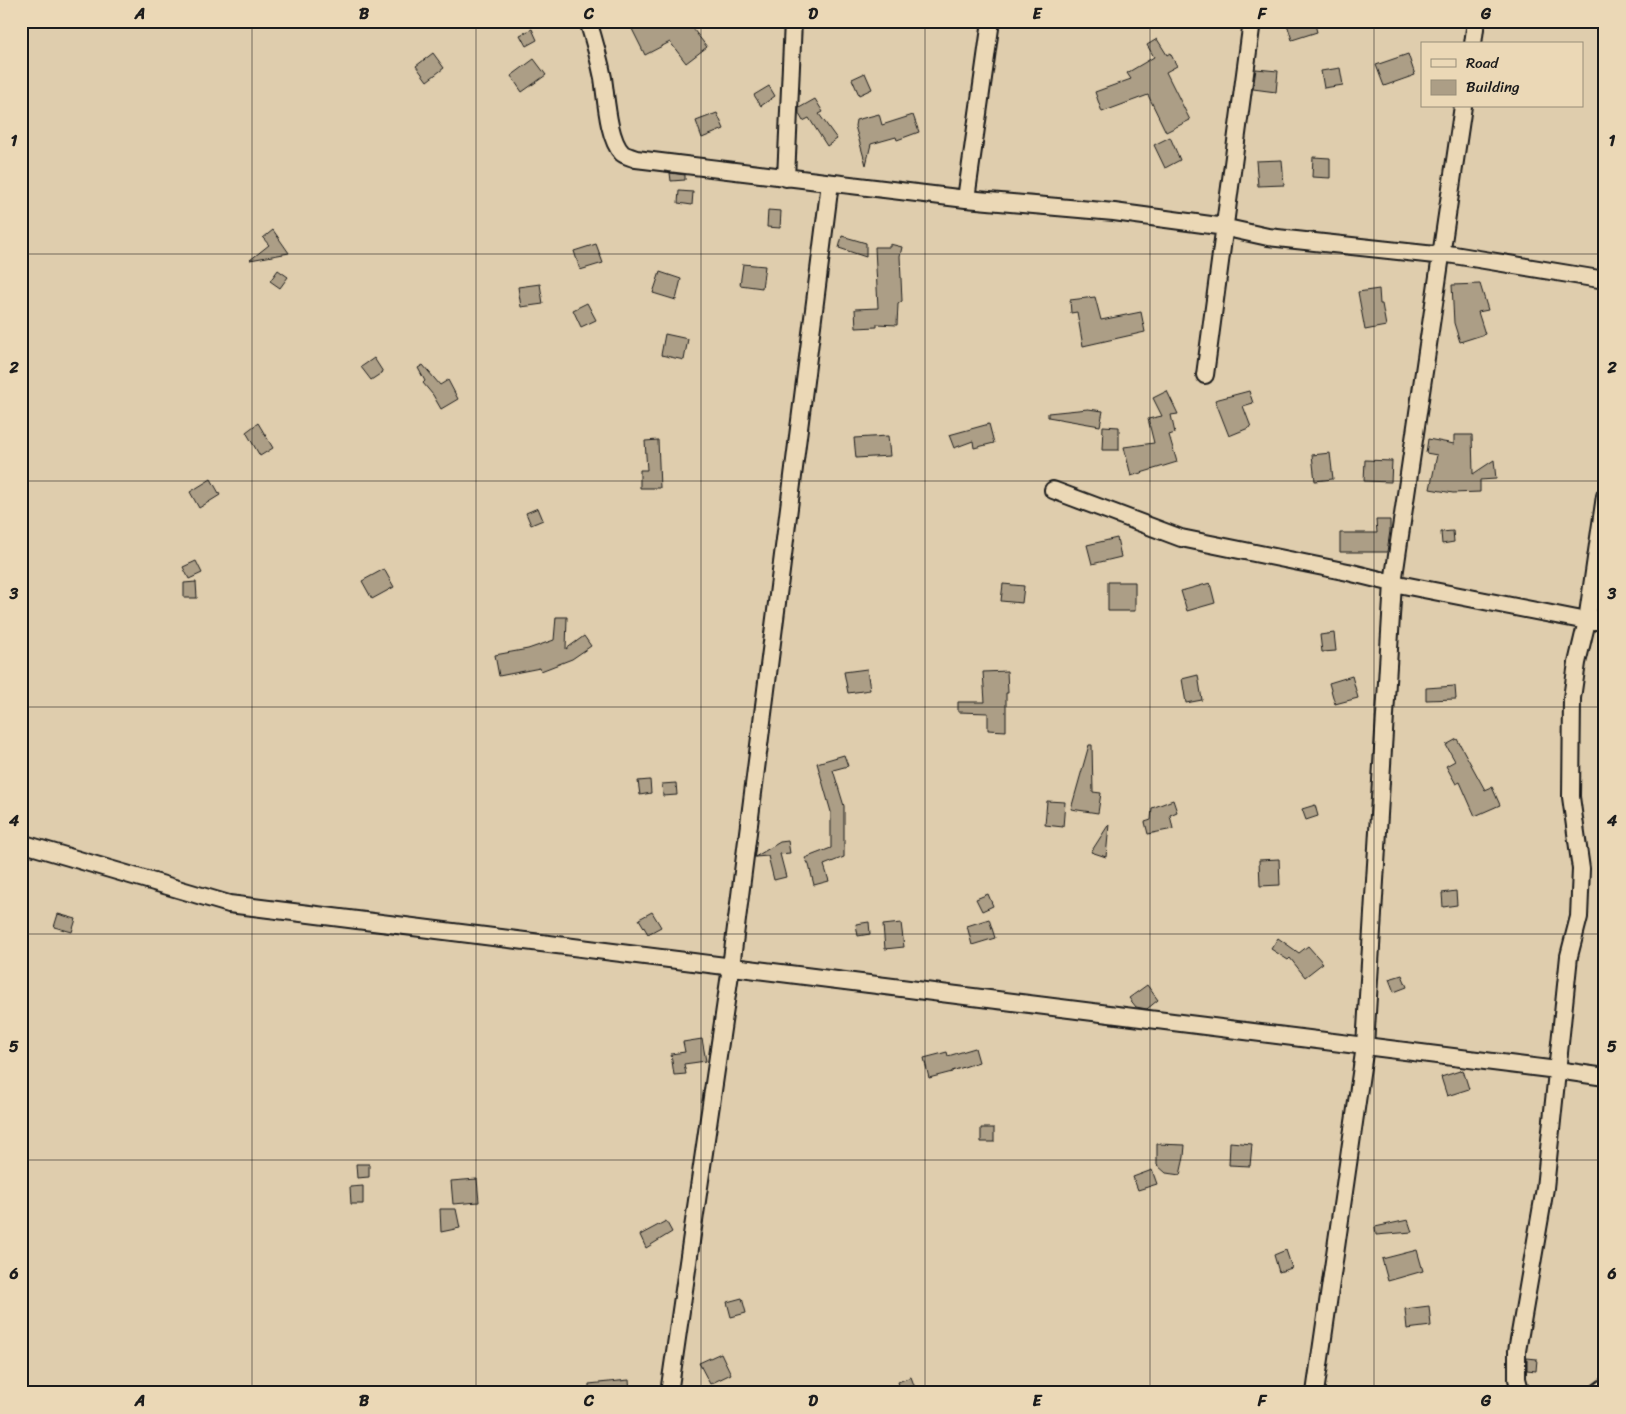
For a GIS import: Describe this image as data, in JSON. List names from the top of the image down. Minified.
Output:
{"legend":["Road","Building"],"grid":{"columns":["A","B","C","D","E","F","G"],"rows":["1","2","3","4","5","6"]}}
